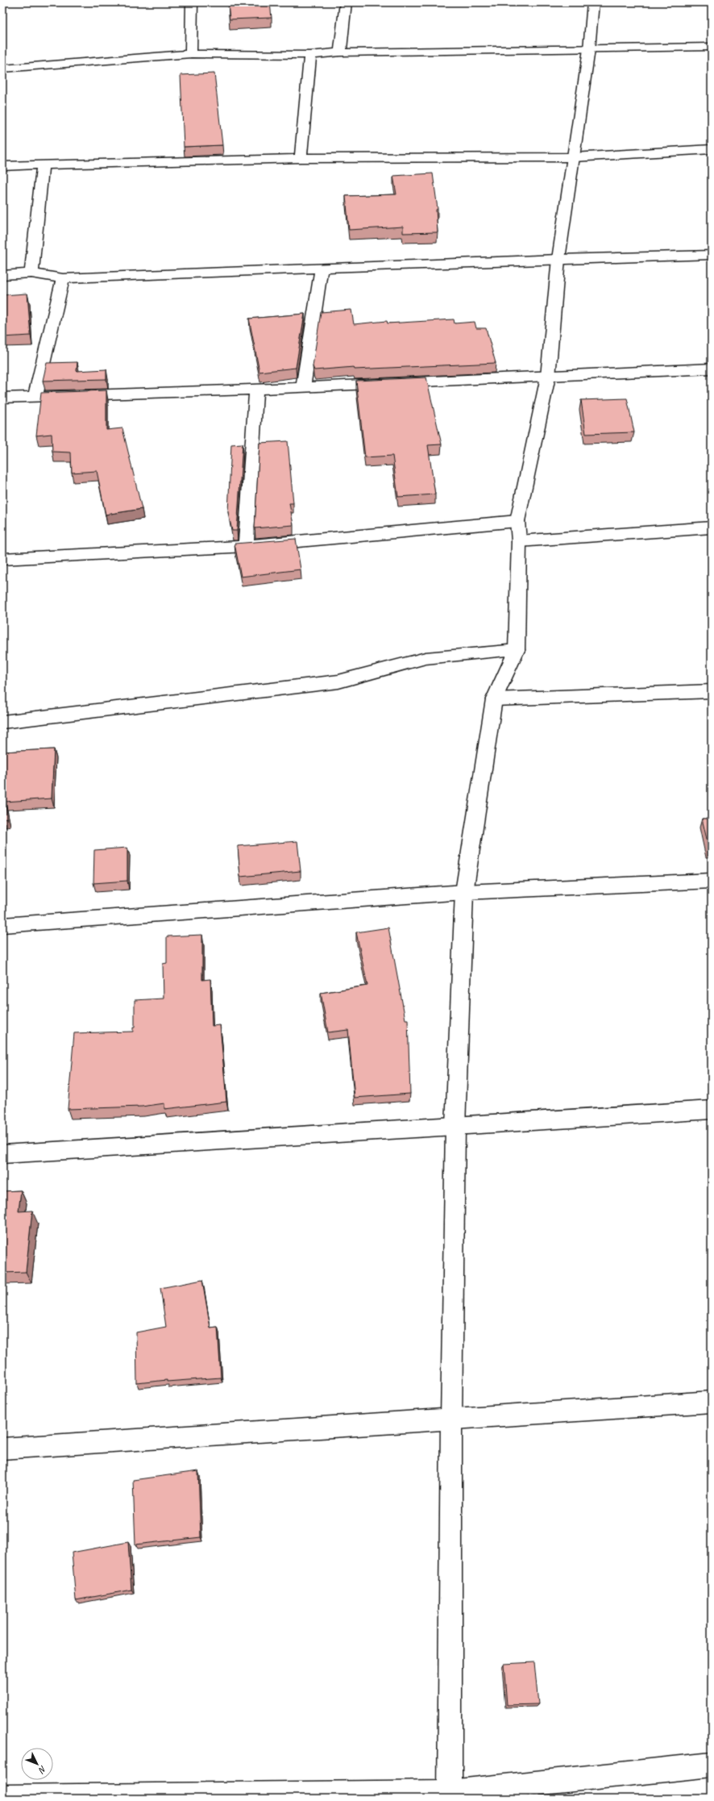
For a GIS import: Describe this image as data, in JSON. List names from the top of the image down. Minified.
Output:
{"north":"bottom right"}
